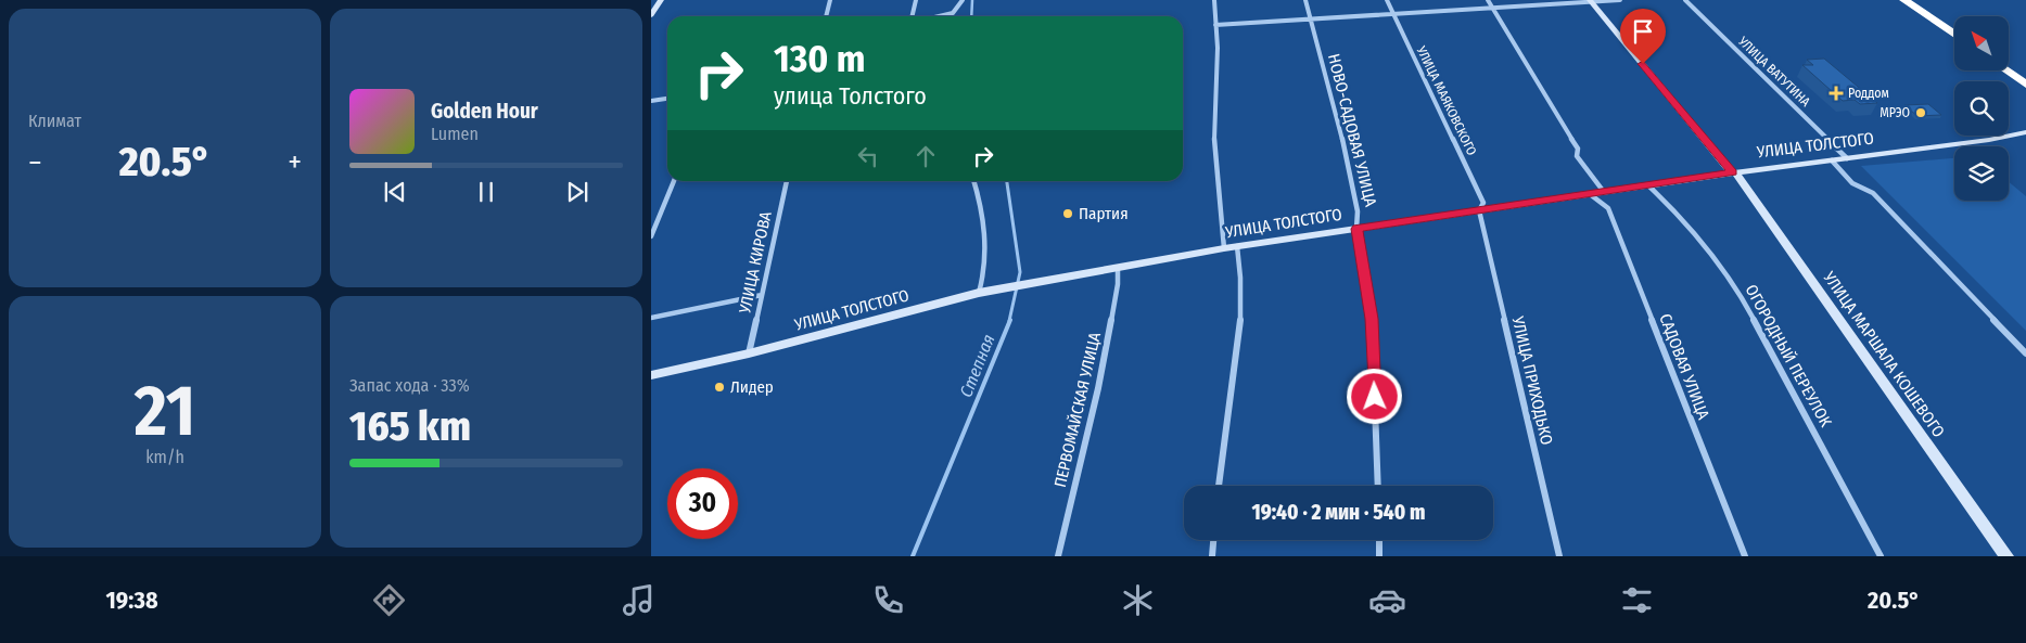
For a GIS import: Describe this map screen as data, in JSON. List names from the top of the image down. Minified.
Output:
{"streets":{"main road":["УЛИЦА ТОЛСТОГО","УЛИЦА МАРШАЛА КОШЕВОГО"],"street":["УЛИЦА ВАТУТИНА","УЛИЦА МАЯКОВСКОГО","НОВО-САДОВАЯ УЛИЦА","УЛИЦА КИРОВА","ОГОРОДНЫЙ ПЕРЕУЛОК","САДОВАЯ УЛИЦА","УЛИЦА ПРИХОДЬКО","ПЕРВОМАЙСКАЯ УЛИЦА"]},"crossings":[["УЛИЦА ВАТУТИНА","УЛИЦА ТОЛСТОГО"],["УЛИЦА МАЯКОВСКОГО","УЛИЦА ТОЛСТОГО"],["УЛИЦА МАЯКОВСКОГО","УЛИЦА ПРИХОДЬКО"],["НОВО-САДОВАЯ УЛИЦА","УЛИЦА ТОЛСТОГО"],["УЛИЦА ТОЛСТОГО","УЛИЦА КИРОВА"],["УЛИЦА ТОЛСТОГО","УЛИЦА МАРШАЛА КОШЕВОГО"],["УЛИЦА ТОЛСТОГО","ОГОРОДНЫЙ ПЕРЕУЛОК"],["УЛИЦА ТОЛСТОГО","САДОВАЯ УЛИЦА"],["УЛИЦА ТОЛСТОГО","УЛИЦА ПРИХОДЬКО"],["УЛИЦА ТОЛСТОГО","ПЕРВОМАЙСКАЯ УЛИЦА"]],"water":["Степная"],"places":{"health":["Роддом"],"other":["МРЭО","Партия","Лидер"]},"north":"top left","page":{"tile":["Климат",["21","km/h"],["Запас хода · 33%","165 km"]],"turn":["130 m","улица Толстого"],"song":["Golden Hour","Lumen"],"heat":["−","20.5°","+"],"limit":"30","trip":"19:40 · 2 мин · 540 m","tabs":["19:38","20.5°"]}}
